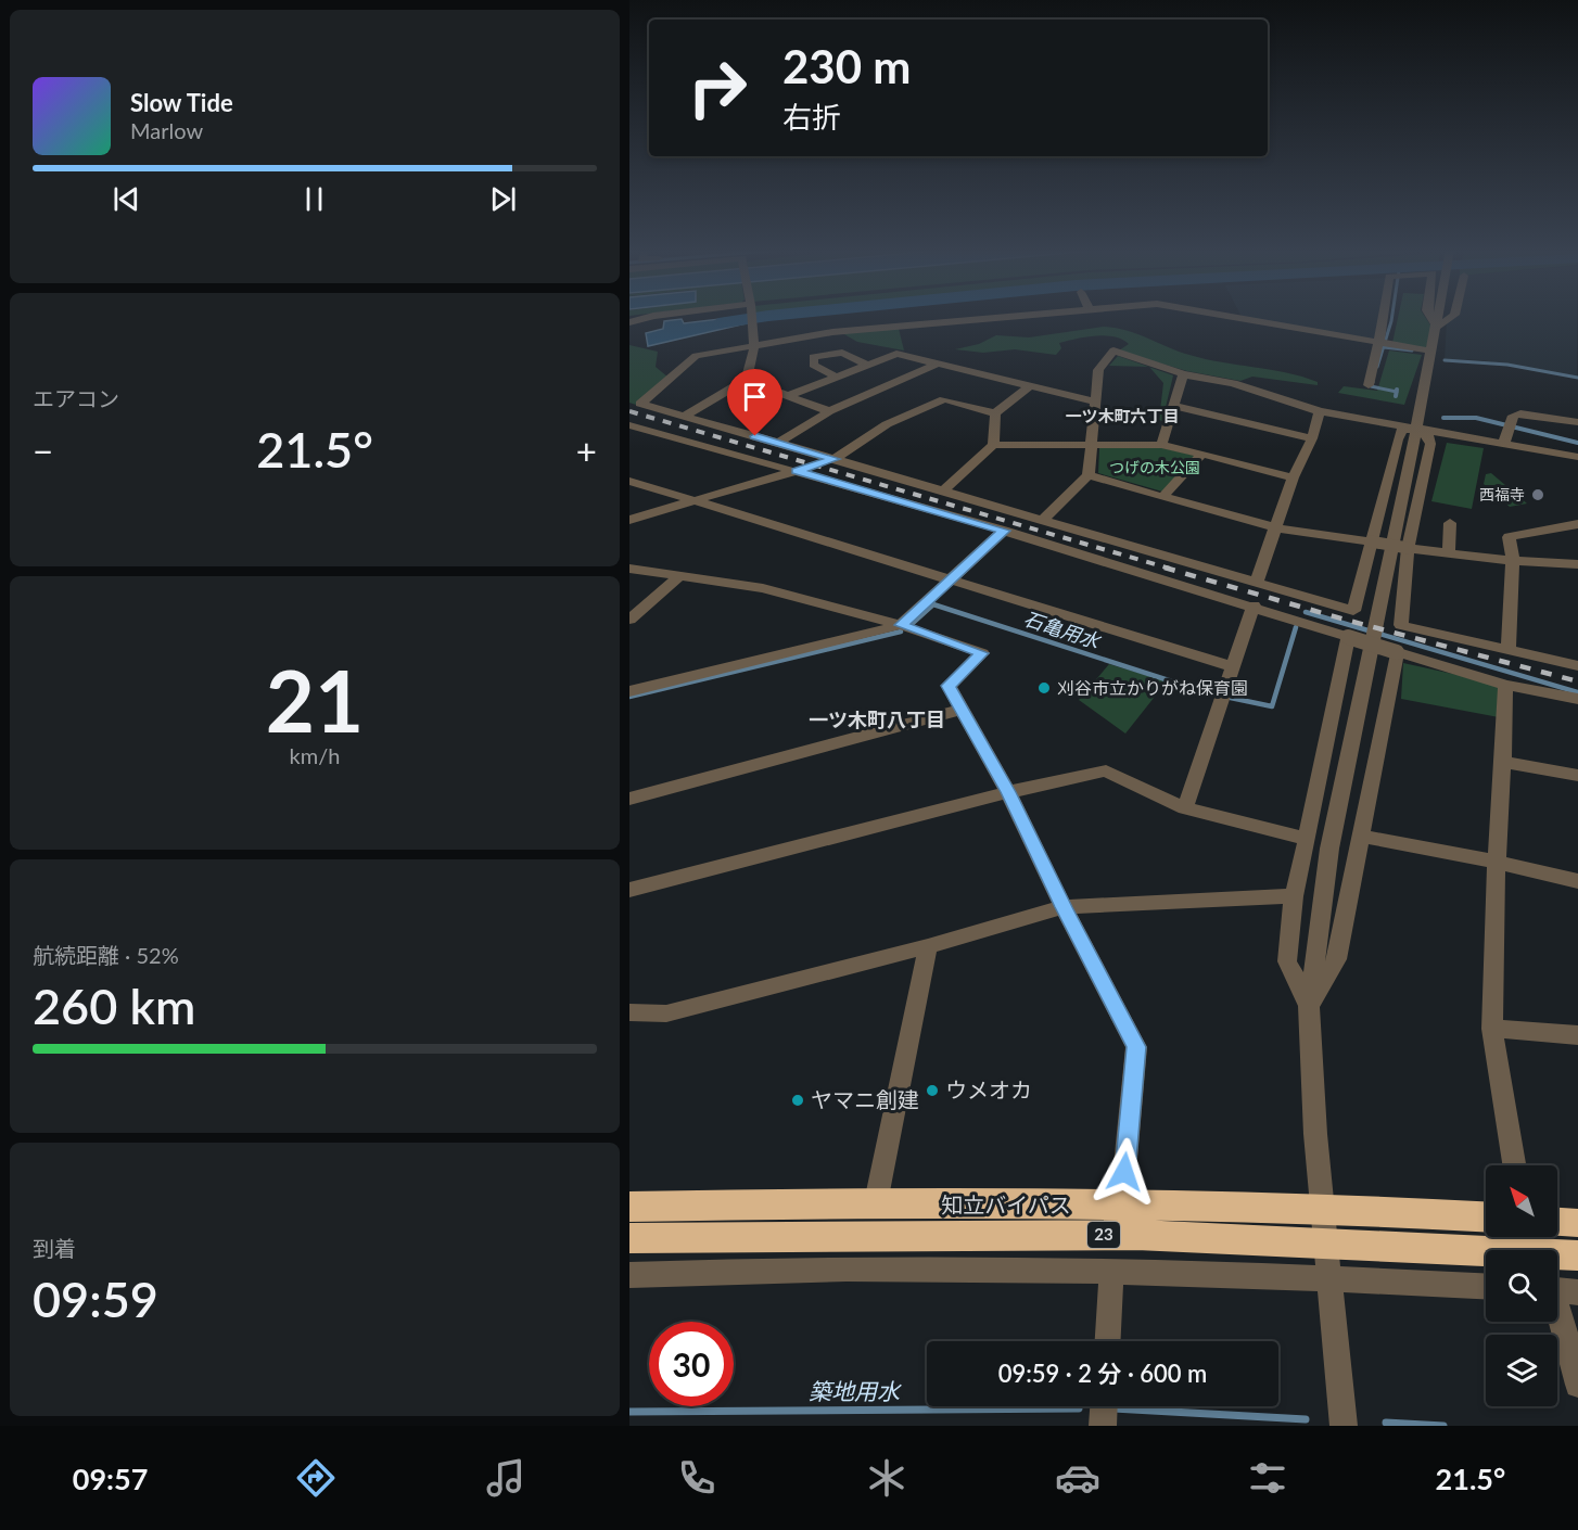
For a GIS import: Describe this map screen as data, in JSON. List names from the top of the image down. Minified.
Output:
{"streets":{"highway":["知立バイパス","23"]},"districts":["一ツ木町六丁目","一ツ木町八丁目"],"water":["石亀用水","築地用水"],"parks":["つげの木公園"],"places":["西福寺","刈谷市立かりがね保育園","ウメオカ","ヤマニ創建"],"north":"top left","page":{"turn":["230 m","右折"],"song":["Slow Tide","Marlow"],"tile":["エアコン",["21","km/h"],["航続距離 · 52%","260 km"],["到着","09:59"]],"heat":["−","21.5°","+"],"limit":"30","trip":"09:59 · 2 分 · 600 m","tabs":["09:57","21.5°"]}}
